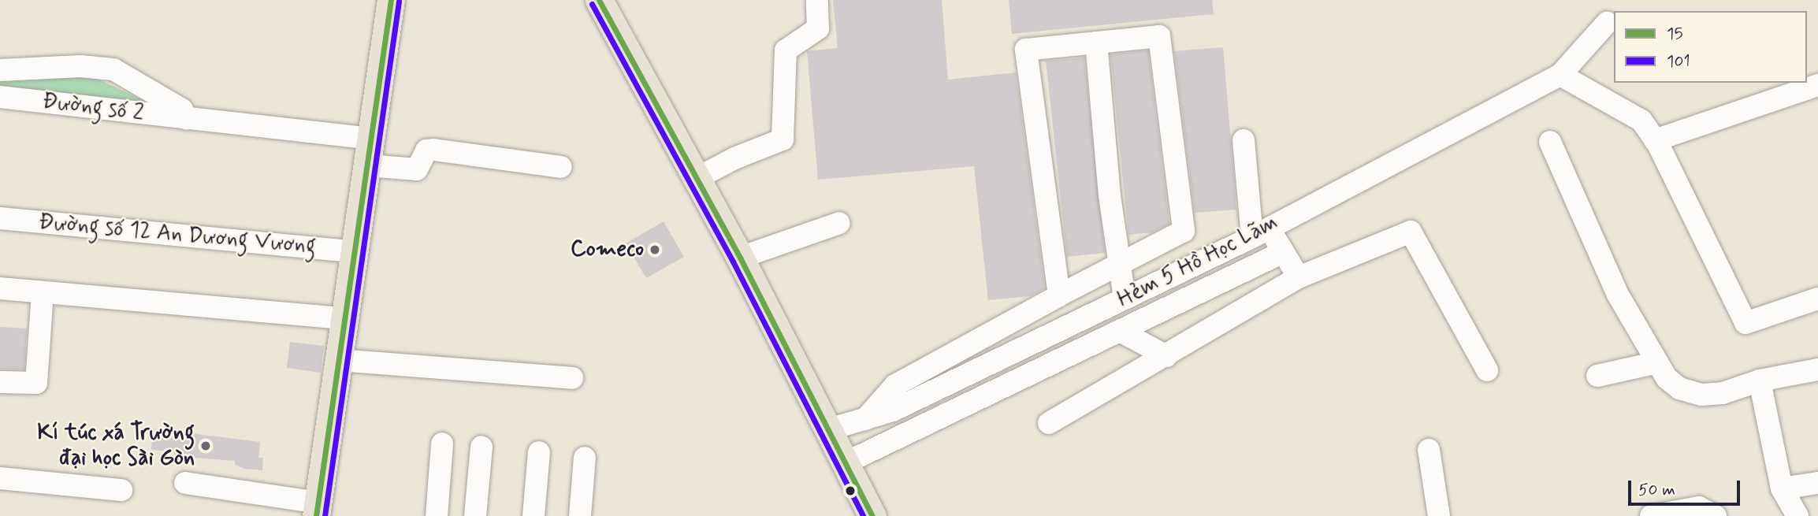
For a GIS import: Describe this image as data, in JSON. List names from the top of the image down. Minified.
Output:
{"streets":{"street":["Đường số 2","Đường số 12 An Dương Vương","Hẻm 5 Hồ Học Lãm"]},"places":["Comeco","Kí túc xá Trường đại học Sài Gòn"],"lines":["transit line 15","transit line 101"],"legend":["15","101"],"scale_bar":"50 m"}
